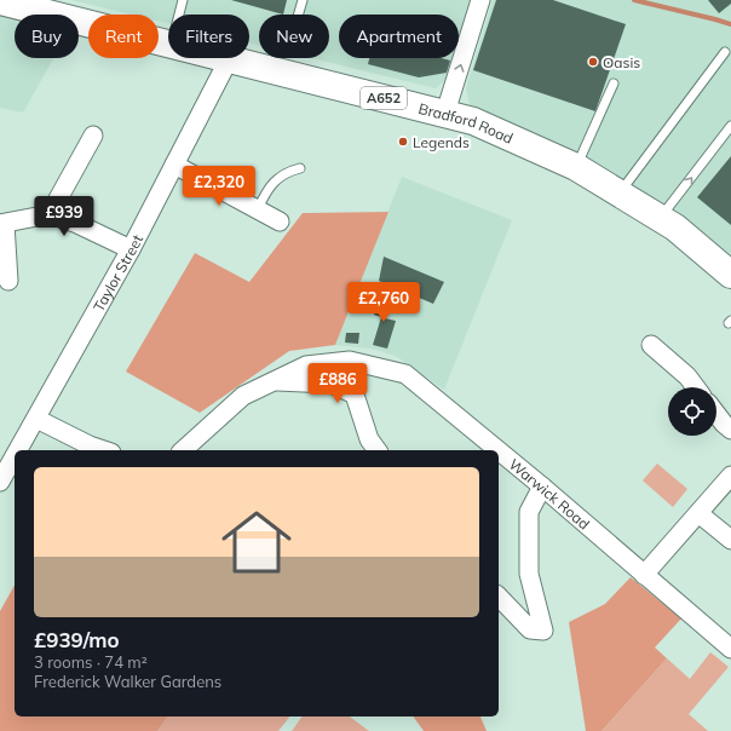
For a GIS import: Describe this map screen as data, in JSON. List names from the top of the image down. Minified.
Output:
{"streets":{"main road":["A652","Bradford Road"],"street":["Taylor Street","Warwick Road"]},"crossings":[["Bradford Road","Taylor Street"]],"places":["Oasis","Legends"],"page":{"chip":["Buy","Rent","Filters","New","Apartment"],"price":["£2,320","£939","£2,760","£886"],"list":[{"name":"£939/mo","note":"3 rooms · 74 m² · Frederick Walker Gardens"}]}}
